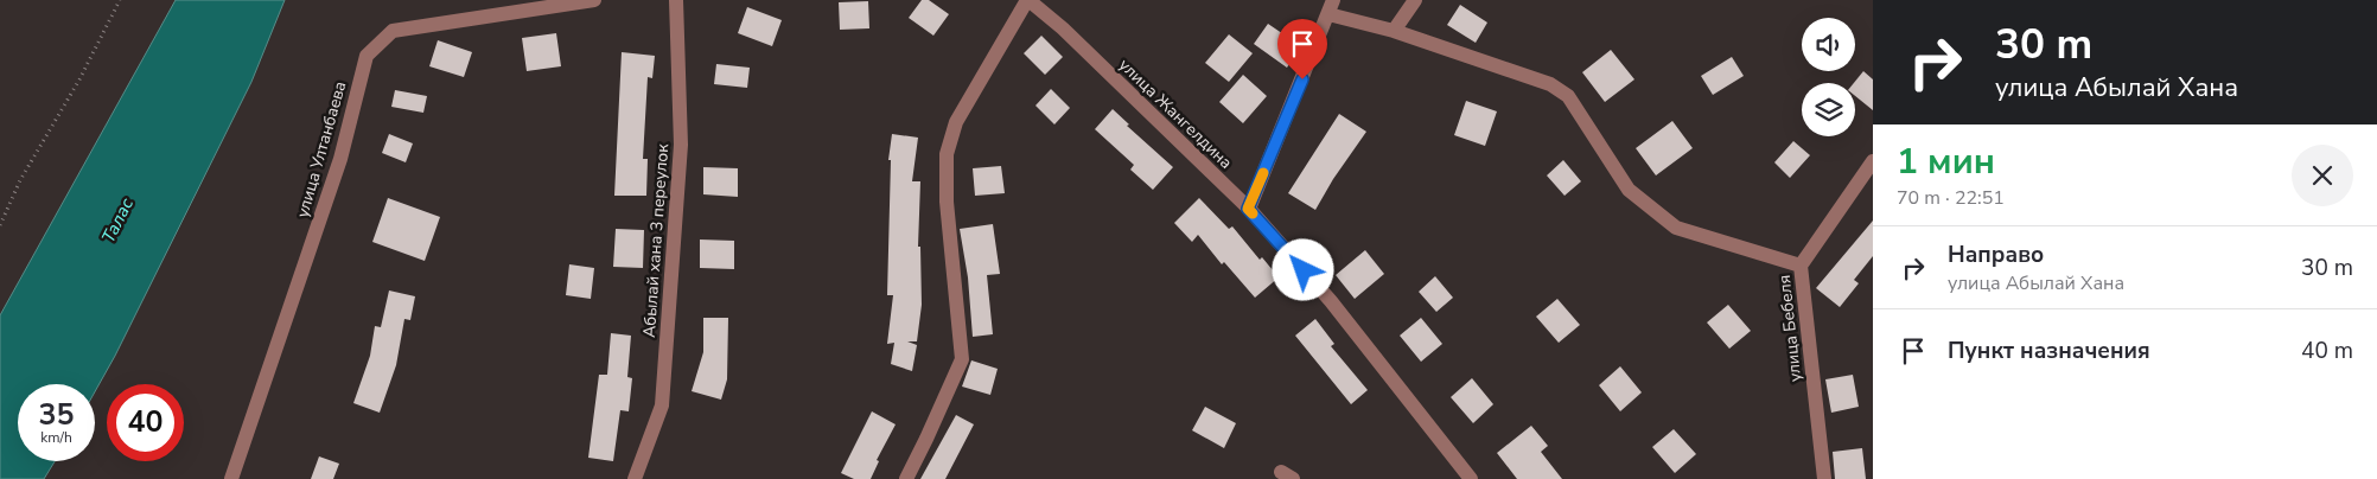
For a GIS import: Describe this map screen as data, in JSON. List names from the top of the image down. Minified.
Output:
{"streets":{"street":["улица Жангелдина","улица Ултанбаева","Абылай хана 3 переулок","улица Бебеля"]},"water":["Талас"],"page":{"turn":["30 m","улица Абылай Хана"],"heading":["1 мин","70 m · 22:51"],"list":[{"name":"Направо","note":"улица Абылай Хана","value":"30 m"},{"name":"Пункт назначения","value":"40 m"}],"speed":"35 km/h","limit":"40"}}
